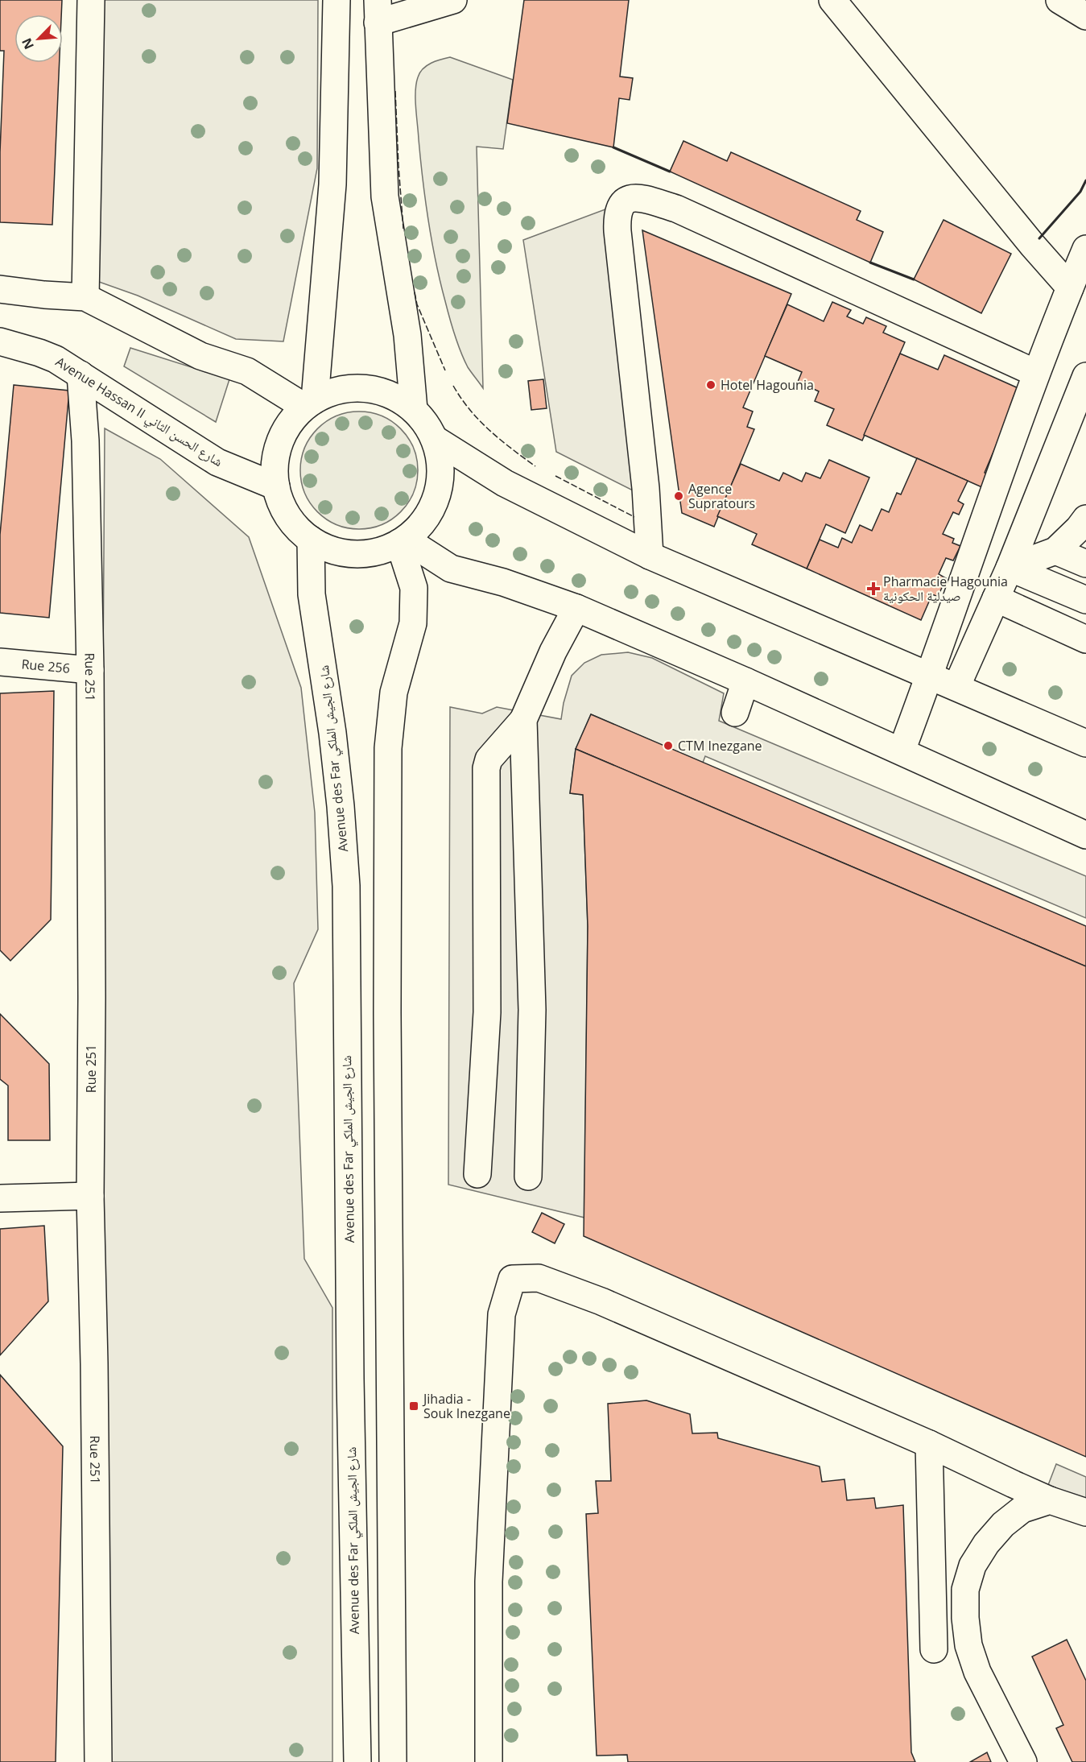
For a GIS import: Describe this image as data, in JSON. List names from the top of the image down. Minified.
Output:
{"streets":{"street":["Avenue Hassan II شارع الحسن الثاني","Rue 256","Rue 251","Avenue des Far شارع الجيش الملكي"]},"crossings":[["Avenue Hassan II شارع الحسن الثاني","Rue 251"],["Avenue Hassan II شارع الحسن الثاني","Avenue des Far شارع الجيش الملكي"],["Rue 256","Rue 251"]],"places":{"other":["Hotel Hagounia","Agence Supratours","CTM Inezgane"],"health":["Pharmacie Hagounia صيدلية الحكونية"],"transit":["Jihadia - Souk Inezgane"]},"north":"bottom left"}
